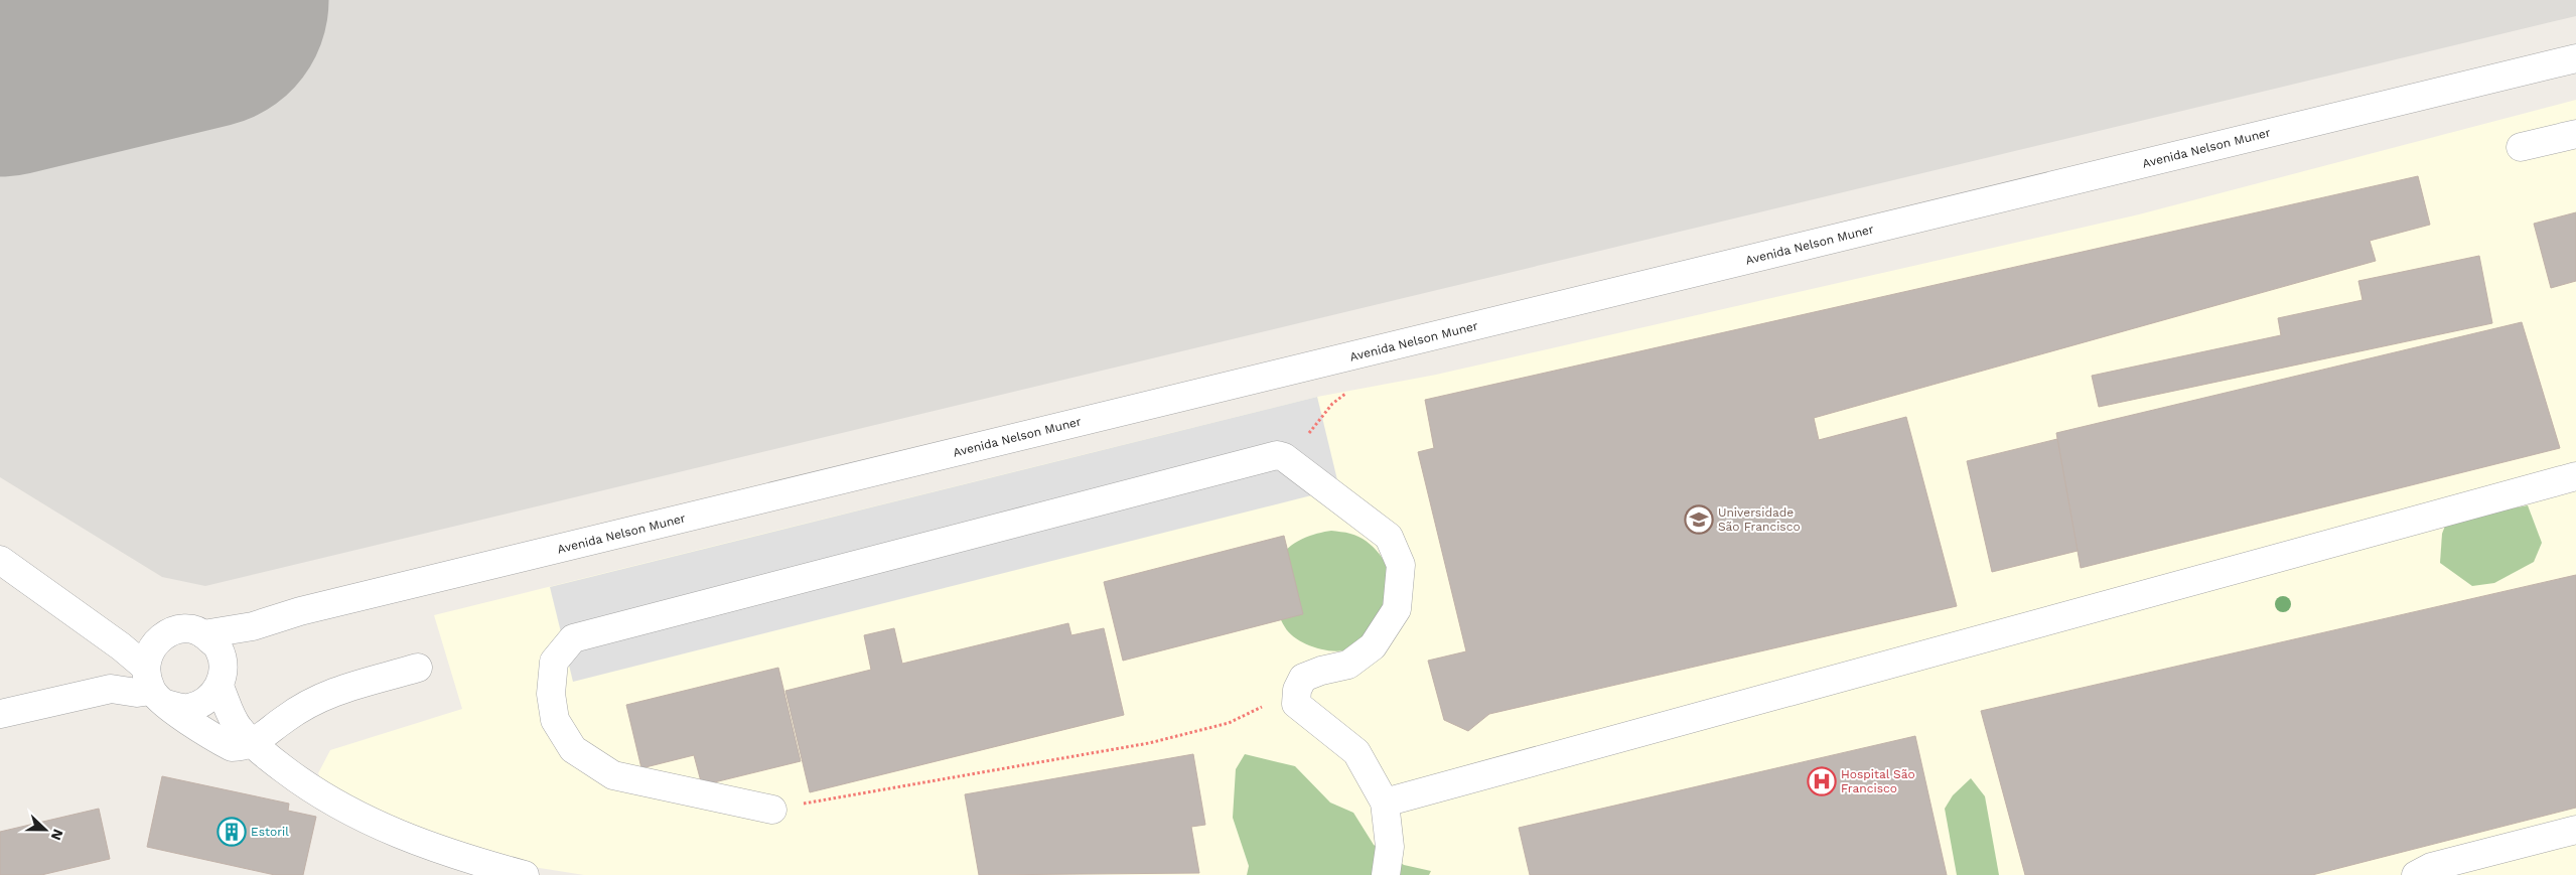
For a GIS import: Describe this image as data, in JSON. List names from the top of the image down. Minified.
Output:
{"streets":{"street":["Avenida Nelson Muner"]},"places":{"school or university":["Universidade São Francisco"],"hospital":["Hospital São Francisco"],"building":["Estoril"]},"north":"right"}
